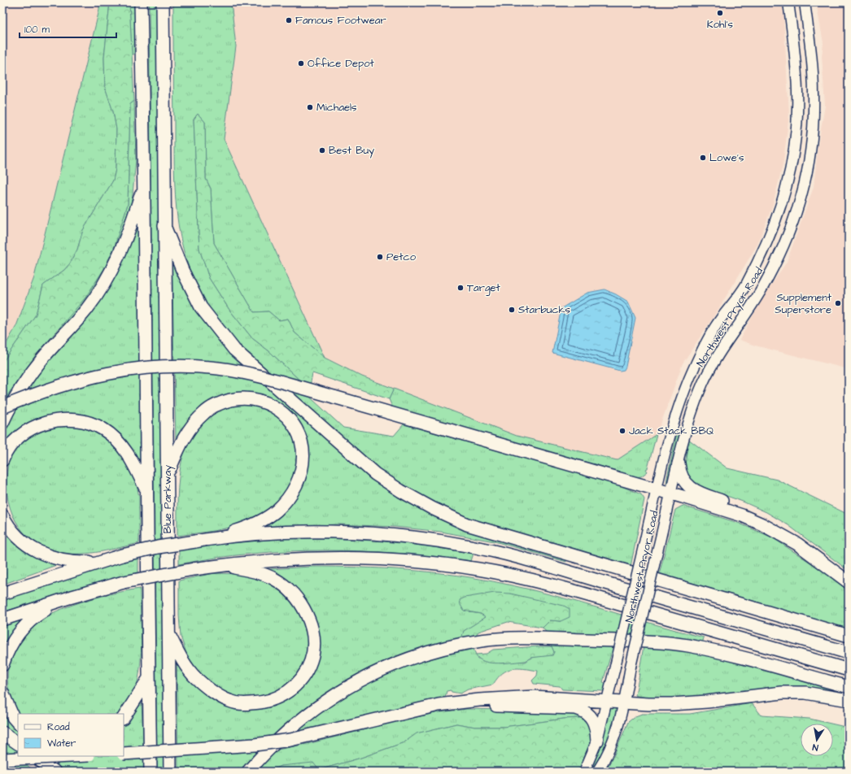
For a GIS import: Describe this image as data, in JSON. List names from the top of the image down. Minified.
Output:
{"streets":{"highway":["Blue Parkway"],"main road":["Northwest Pryor Road"]},"places":["Kohl's","Famous Footwear","Office Depot","Michaels","Best Buy","Lowe's","Petco","Target","Supplement Superstore","Starbucks","Jack Stack BBQ"],"legend":["Road","Water"],"scale_bar":"100 m","north":"bottom"}
